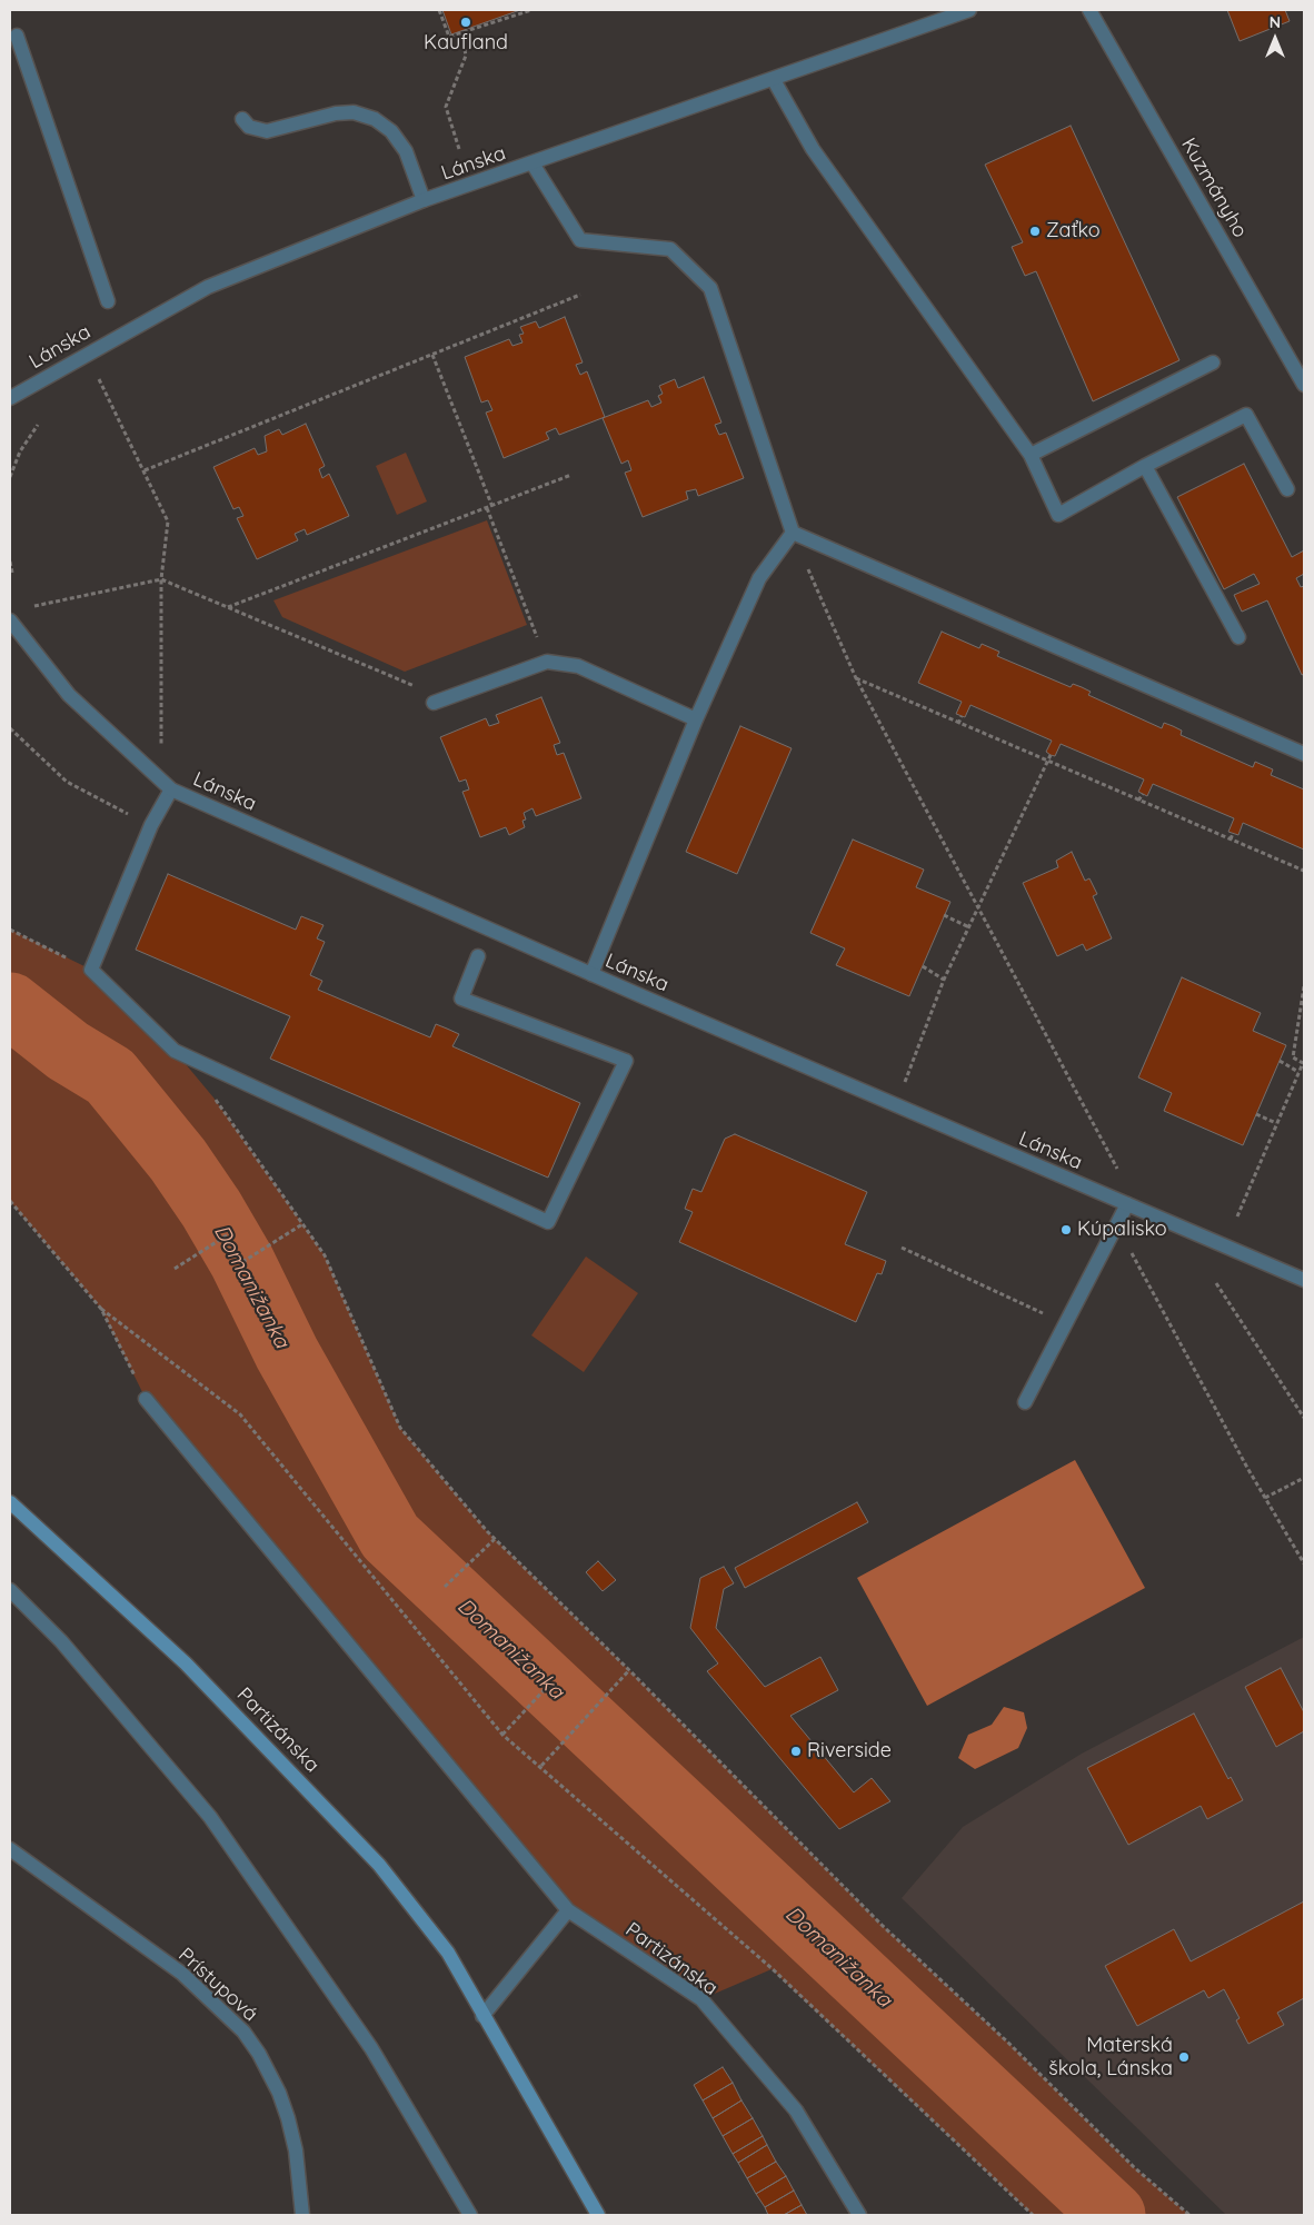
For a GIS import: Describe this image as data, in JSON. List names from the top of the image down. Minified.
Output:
{"streets":{"main road":["Partizánska"],"street":["Lánska","Kuzmányho","Prístupová"]},"water":["Domanižanka"],"places":["Kaufland","Zaťko","Kúpalisko","Riverside","Materská škola, Lánska"],"north":"top"}
